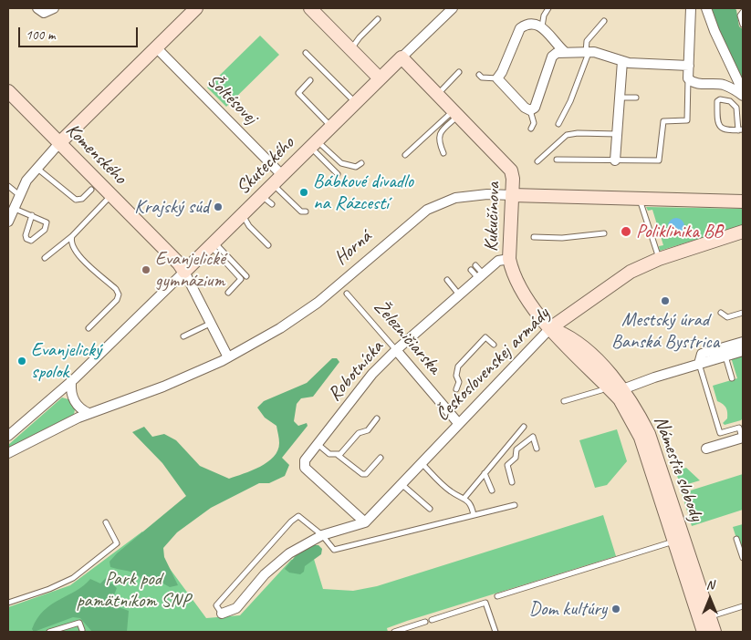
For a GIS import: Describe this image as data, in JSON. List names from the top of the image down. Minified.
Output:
{"streets":{"street":["Šoltésovej","Komenského","Skuteckého","Kukučínova","Horná","Železničiarska","Československej armády","Robotnícka","Námestie slobody"]},"crossings":[["Šoltésovej","Skuteckého"],["Komenského","Skuteckého"],["Komenského","Horná"],["Skuteckého","Kukučínova"],["Kukučínova","Horná"],["Kukučínova","Československej armády"],["Kukučínova","Robotnícka"],["Kukučínova","Námestie slobody"],["Železničiarska","Československej armády"],["Železničiarska","Robotnícka"],["Československej armády","Robotnícka"],["Československej armády","Námestie slobody"]],"parks":["Park pod pamätníkom SNP"],"places":["Bábkové divadlo na Rázcestí","Krajský súd","Poliklinika BB","Evanjelické gymnázium","Mestský úrad Banská Bystrica","Evanjelický spolok","Dom kultúry"],"scale_bar":"100 m","north":"top"}
